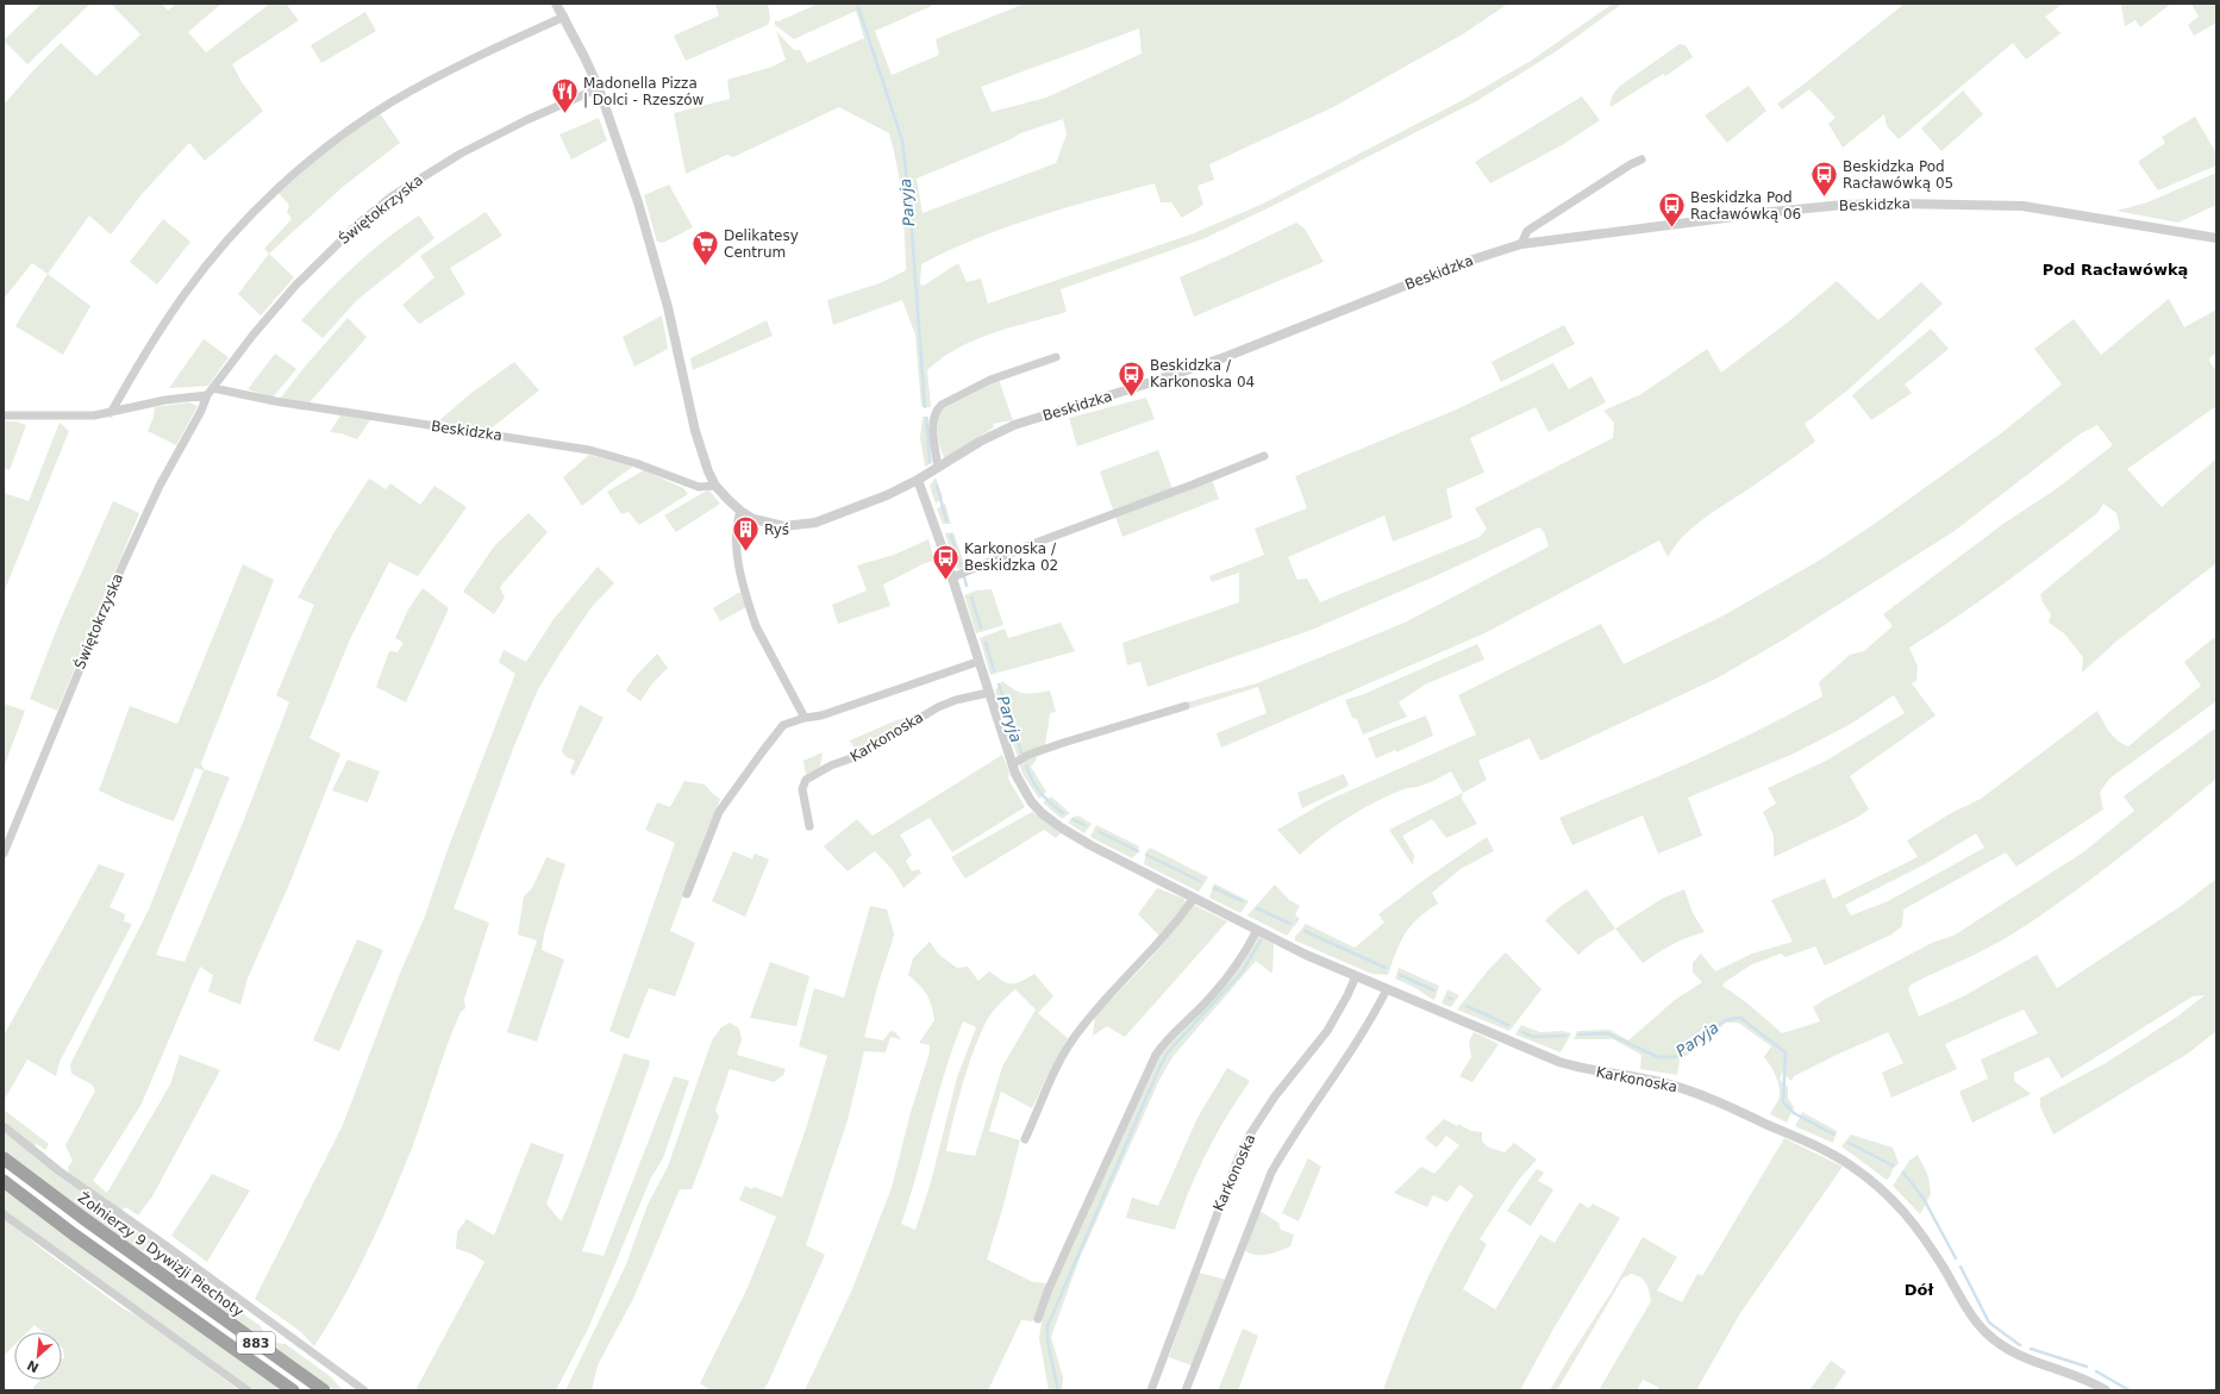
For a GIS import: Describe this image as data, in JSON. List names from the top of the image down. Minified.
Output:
{"streets":{"highway":["Żołnierzy 9 Dywizji Piechoty","883"],"street":["Beskidzka","Świętokrzyska","Karkonoska"]},"crossings":[["Beskidzka","Świętokrzyska"],["Beskidzka","Karkonoska"]],"districts":["Pod Racławówką","Dół"],"water":["Paryja"],"places":{"restaurant":["Madonella Pizza | Dolci - Rzeszów"],"bus stop":["Beskidzka Pod Racławówką 05","Beskidzka Pod Racławówką 06","Beskidzka / Karkonoska 04","Karkonoska / Beskidzka 02"],"supermarket":["Delikatesy Centrum"],"building":["Ryś"]},"north":"bottom left"}
